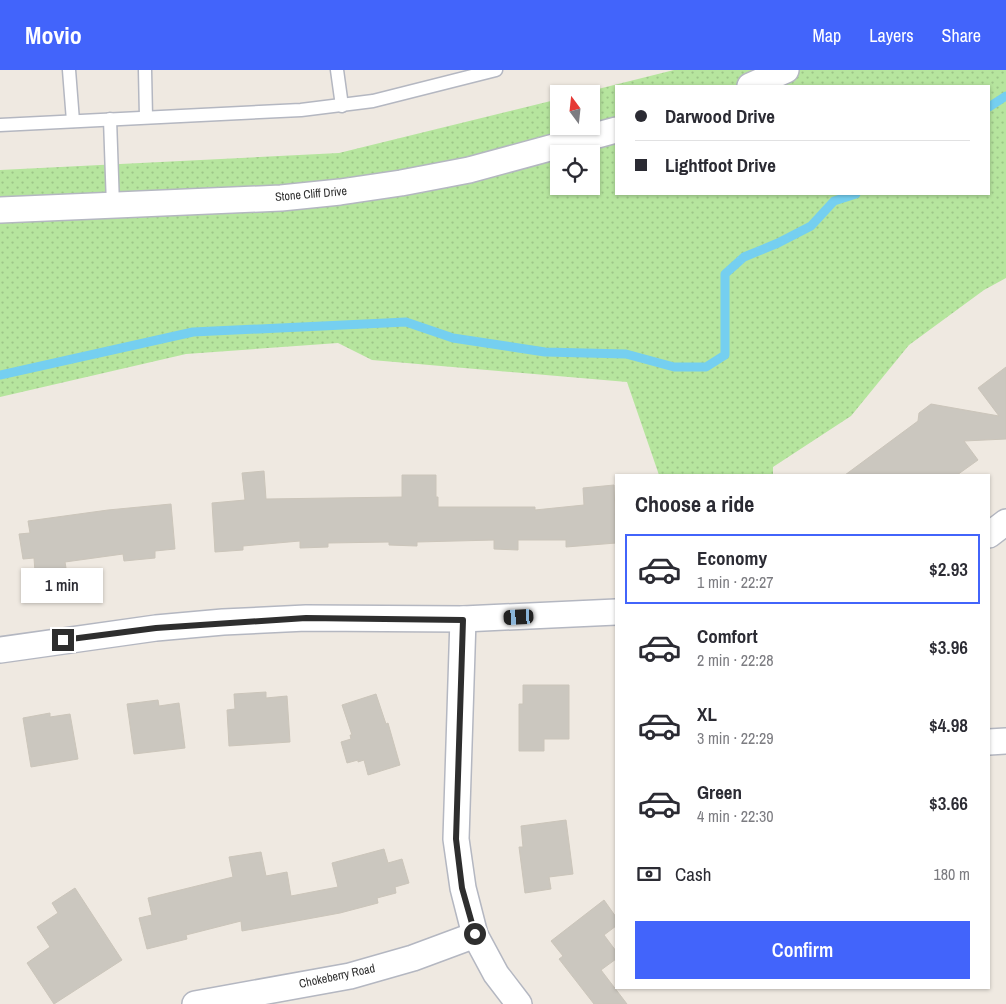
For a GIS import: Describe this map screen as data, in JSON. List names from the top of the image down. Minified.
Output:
{"streets":{"street":["Stone Cliff Drive","Chokeberry Road"]},"north":"top","page":{"header":"Movio","nav":["Map","Layers","Share"],"banner":["Darwood Drive","Lightfoot Drive"],"heading":"Choose a ride","list":[{"name":"Economy","note":"1 min · 22:27","value":"$2.93"},{"name":"Comfort","note":"2 min · 22:28","value":"$3.96"},{"name":"XL","note":"3 min · 22:29","value":"$4.98"},{"name":"Green","note":"4 min · 22:30","value":"$3.66"}],"bubble":"1 min","pay":["Cash","180 m"],"buttons":"Confirm"}}
